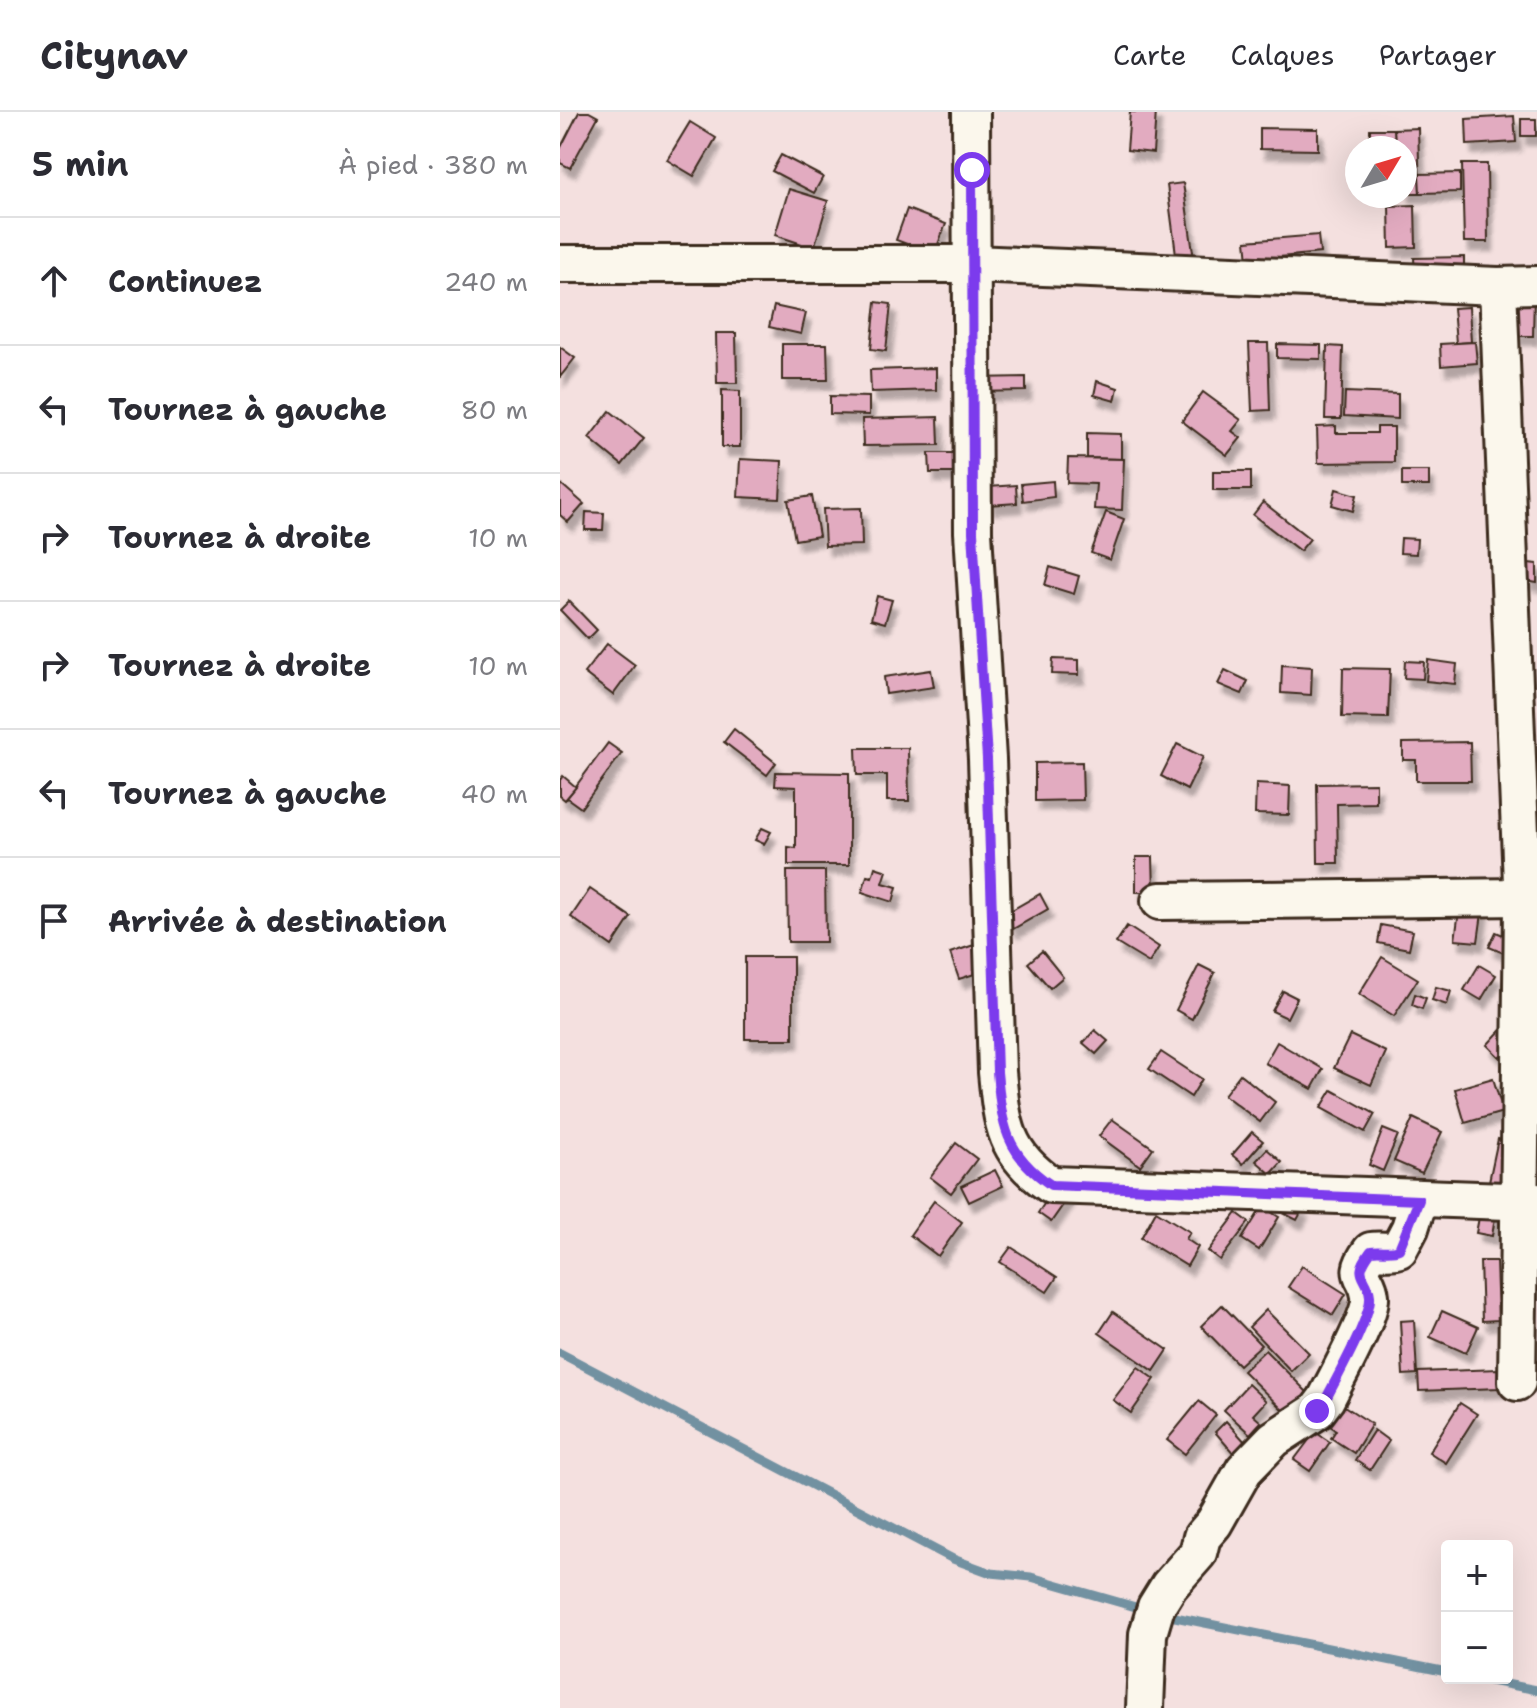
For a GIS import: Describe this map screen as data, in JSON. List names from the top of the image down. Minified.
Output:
{"north":"top right","page":{"header":"Citynav","nav":["Carte","Calques","Partager"],"heading":["5 min","À pied · 380 m"],"list":[["Continuez","240 m"],["Tournez à gauche","80 m"],["Tournez à droite","10 m"],["Tournez à droite","10 m"],["Tournez à gauche","40 m"],"Arrivée à destination"],"map_buttons":["+","−"]}}
